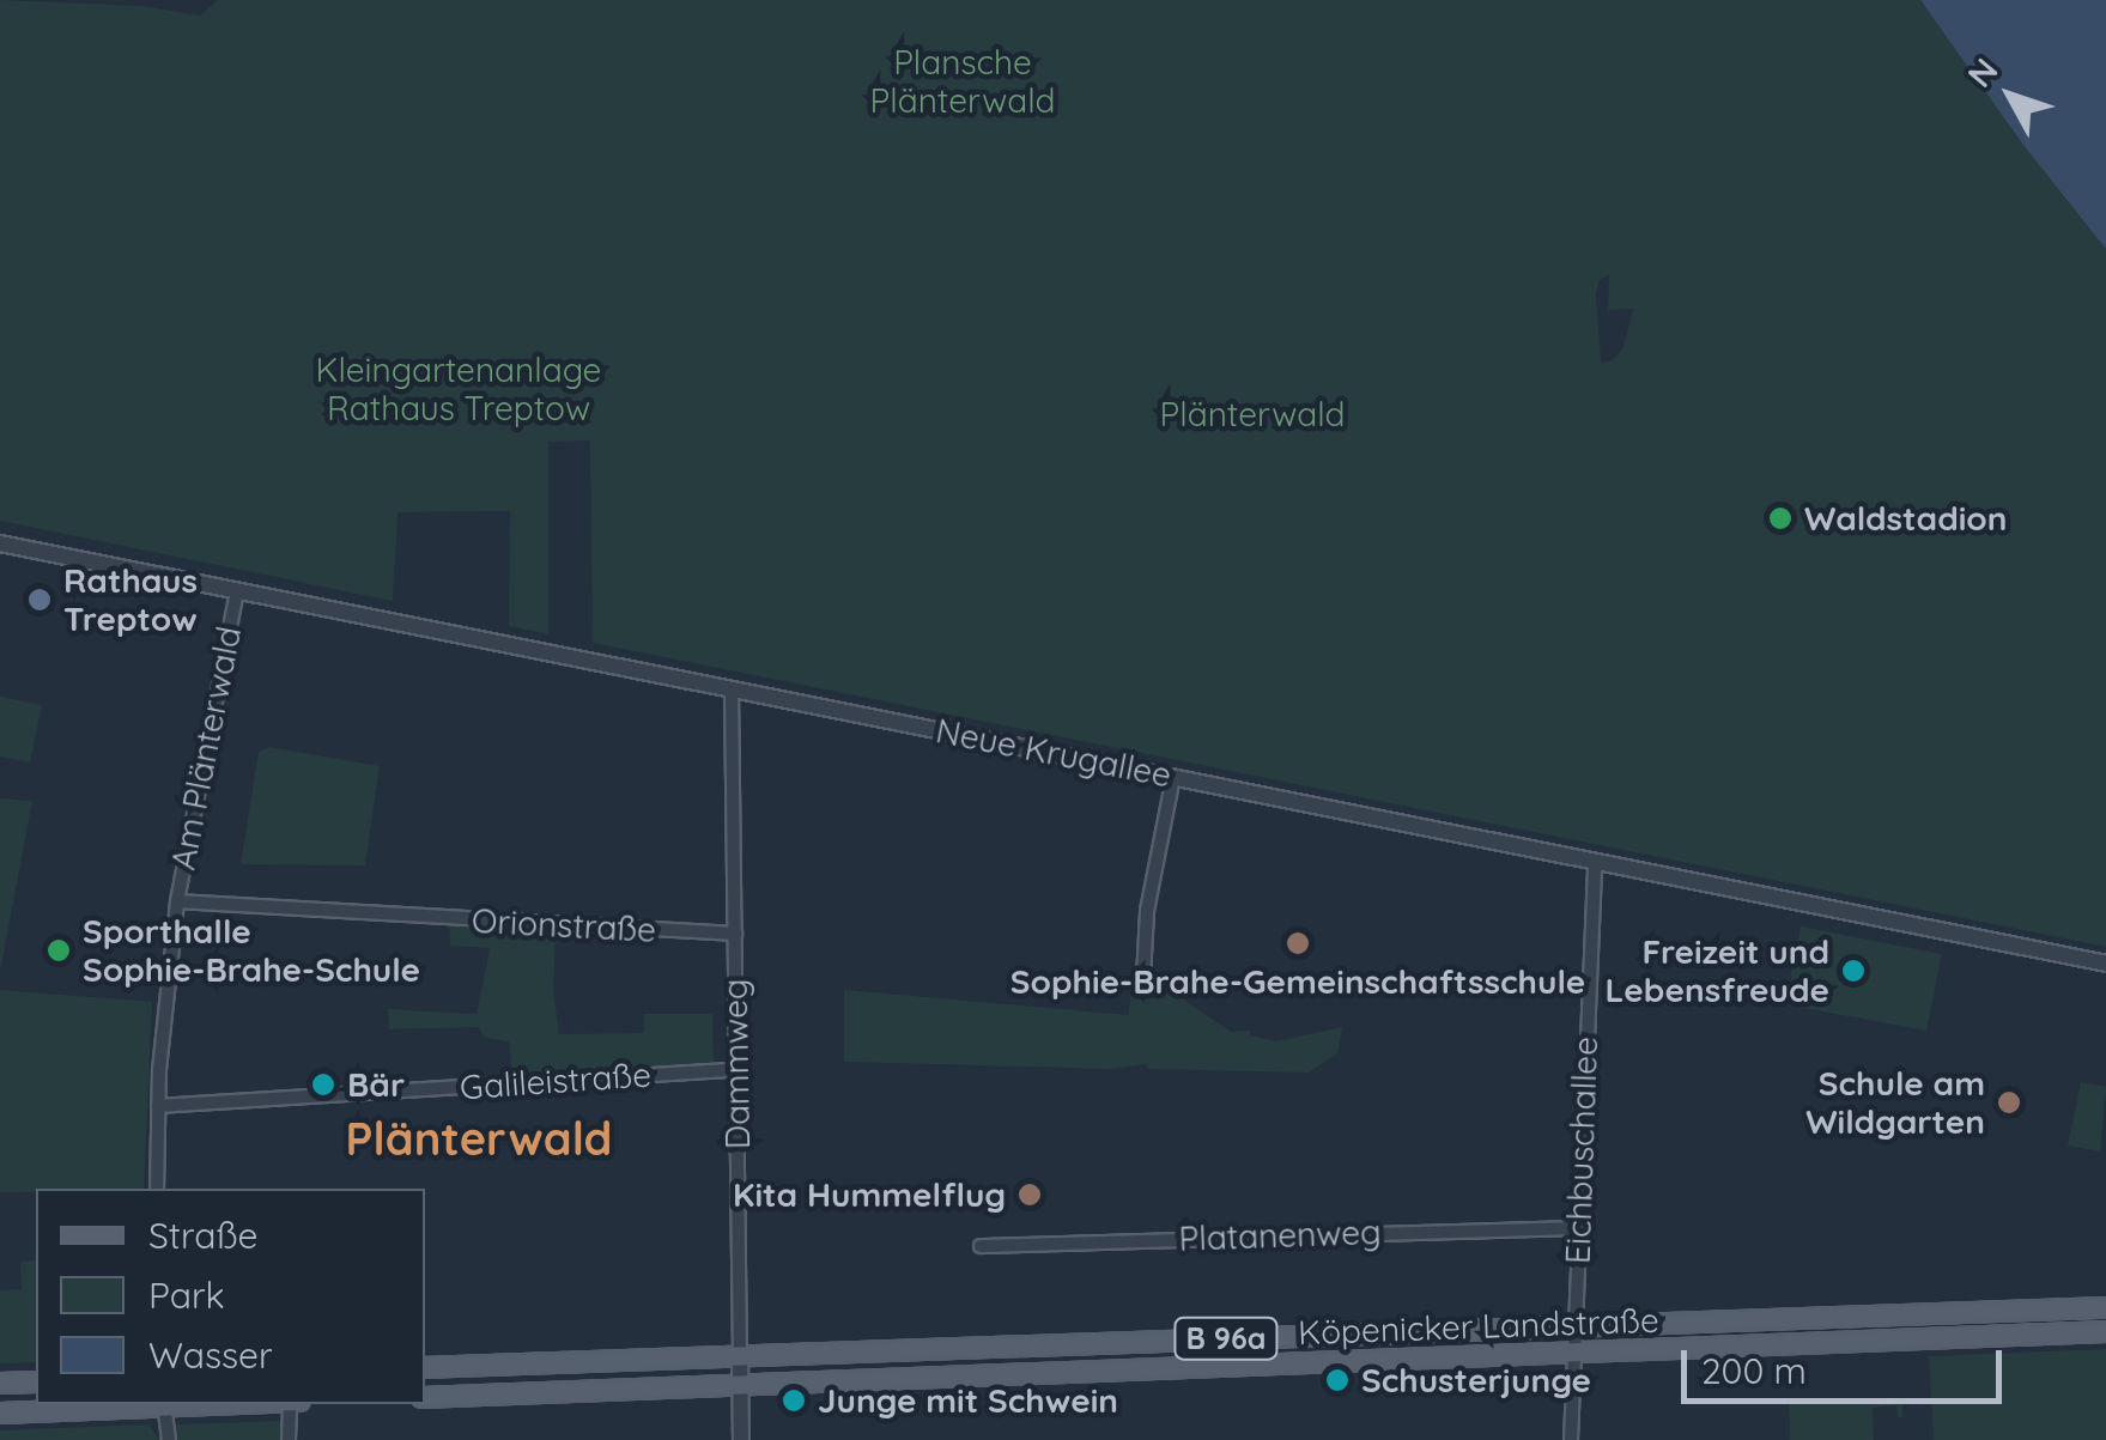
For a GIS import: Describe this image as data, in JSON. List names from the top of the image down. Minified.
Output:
{"streets":{"main road":["Köpenicker Landstraße","B 96a"],"street":["Am Plänterwald","Neue Krugallee","Orionstraße","Dammweg","Galileistraße","Eichbuschallee","Platanenweg"]},"crossings":[["Am Plänterwald","Neue Krugallee"],["Am Plänterwald","Orionstraße"],["Am Plänterwald","Galileistraße"],["Neue Krugallee","Dammweg"],["Neue Krugallee","Eichbuschallee"],["Orionstraße","Dammweg"],["Dammweg","Galileistraße"],["Dammweg","Köpenicker Landstraße"],["Eichbuschallee","Platanenweg"],["Eichbuschallee","Köpenicker Landstraße"]],"districts":["Plänterwald"],"parks":["Plansche Plänterwald","Kleingartenanlage Rathaus Treptow","Plänterwald"],"places":["Waldstadion","Rathaus Treptow","Sophie-Brahe-Gemeinschaftsschule","Sporthalle Sophie-Brahe-Schule","Freizeit und Lebensfreude","Bär","Schule am Wildgarten","Kita Hummelflug","Schusterjunge","Junge mit Schwein"],"legend":["Straße","Park","Wasser"],"scale_bar":"200 m","north":"top left"}
